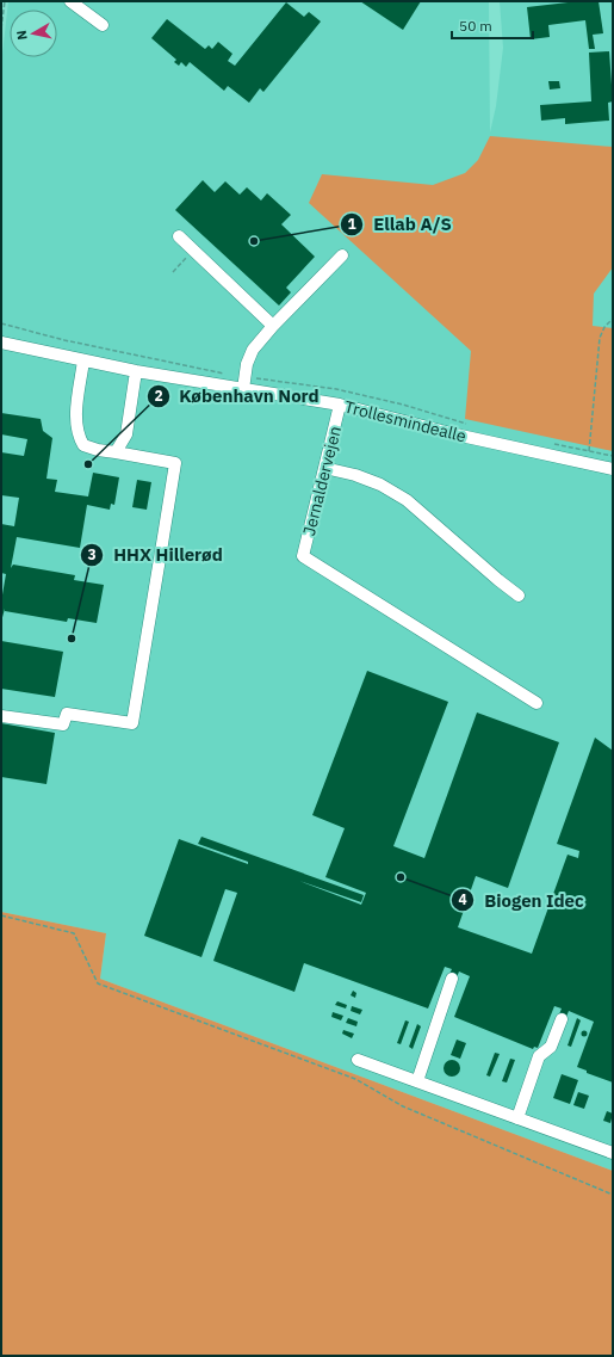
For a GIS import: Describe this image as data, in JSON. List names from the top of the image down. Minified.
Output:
{"streets":{"street":["Trollesmindealle","Jernaldervejen"]},"crossings":[["Trollesmindealle","Jernaldervejen"]],"places":["Ellab A/S","København Nord","HHX Hillerød","Biogen Idec"],"scale_bar":"50 m","north":"left"}
